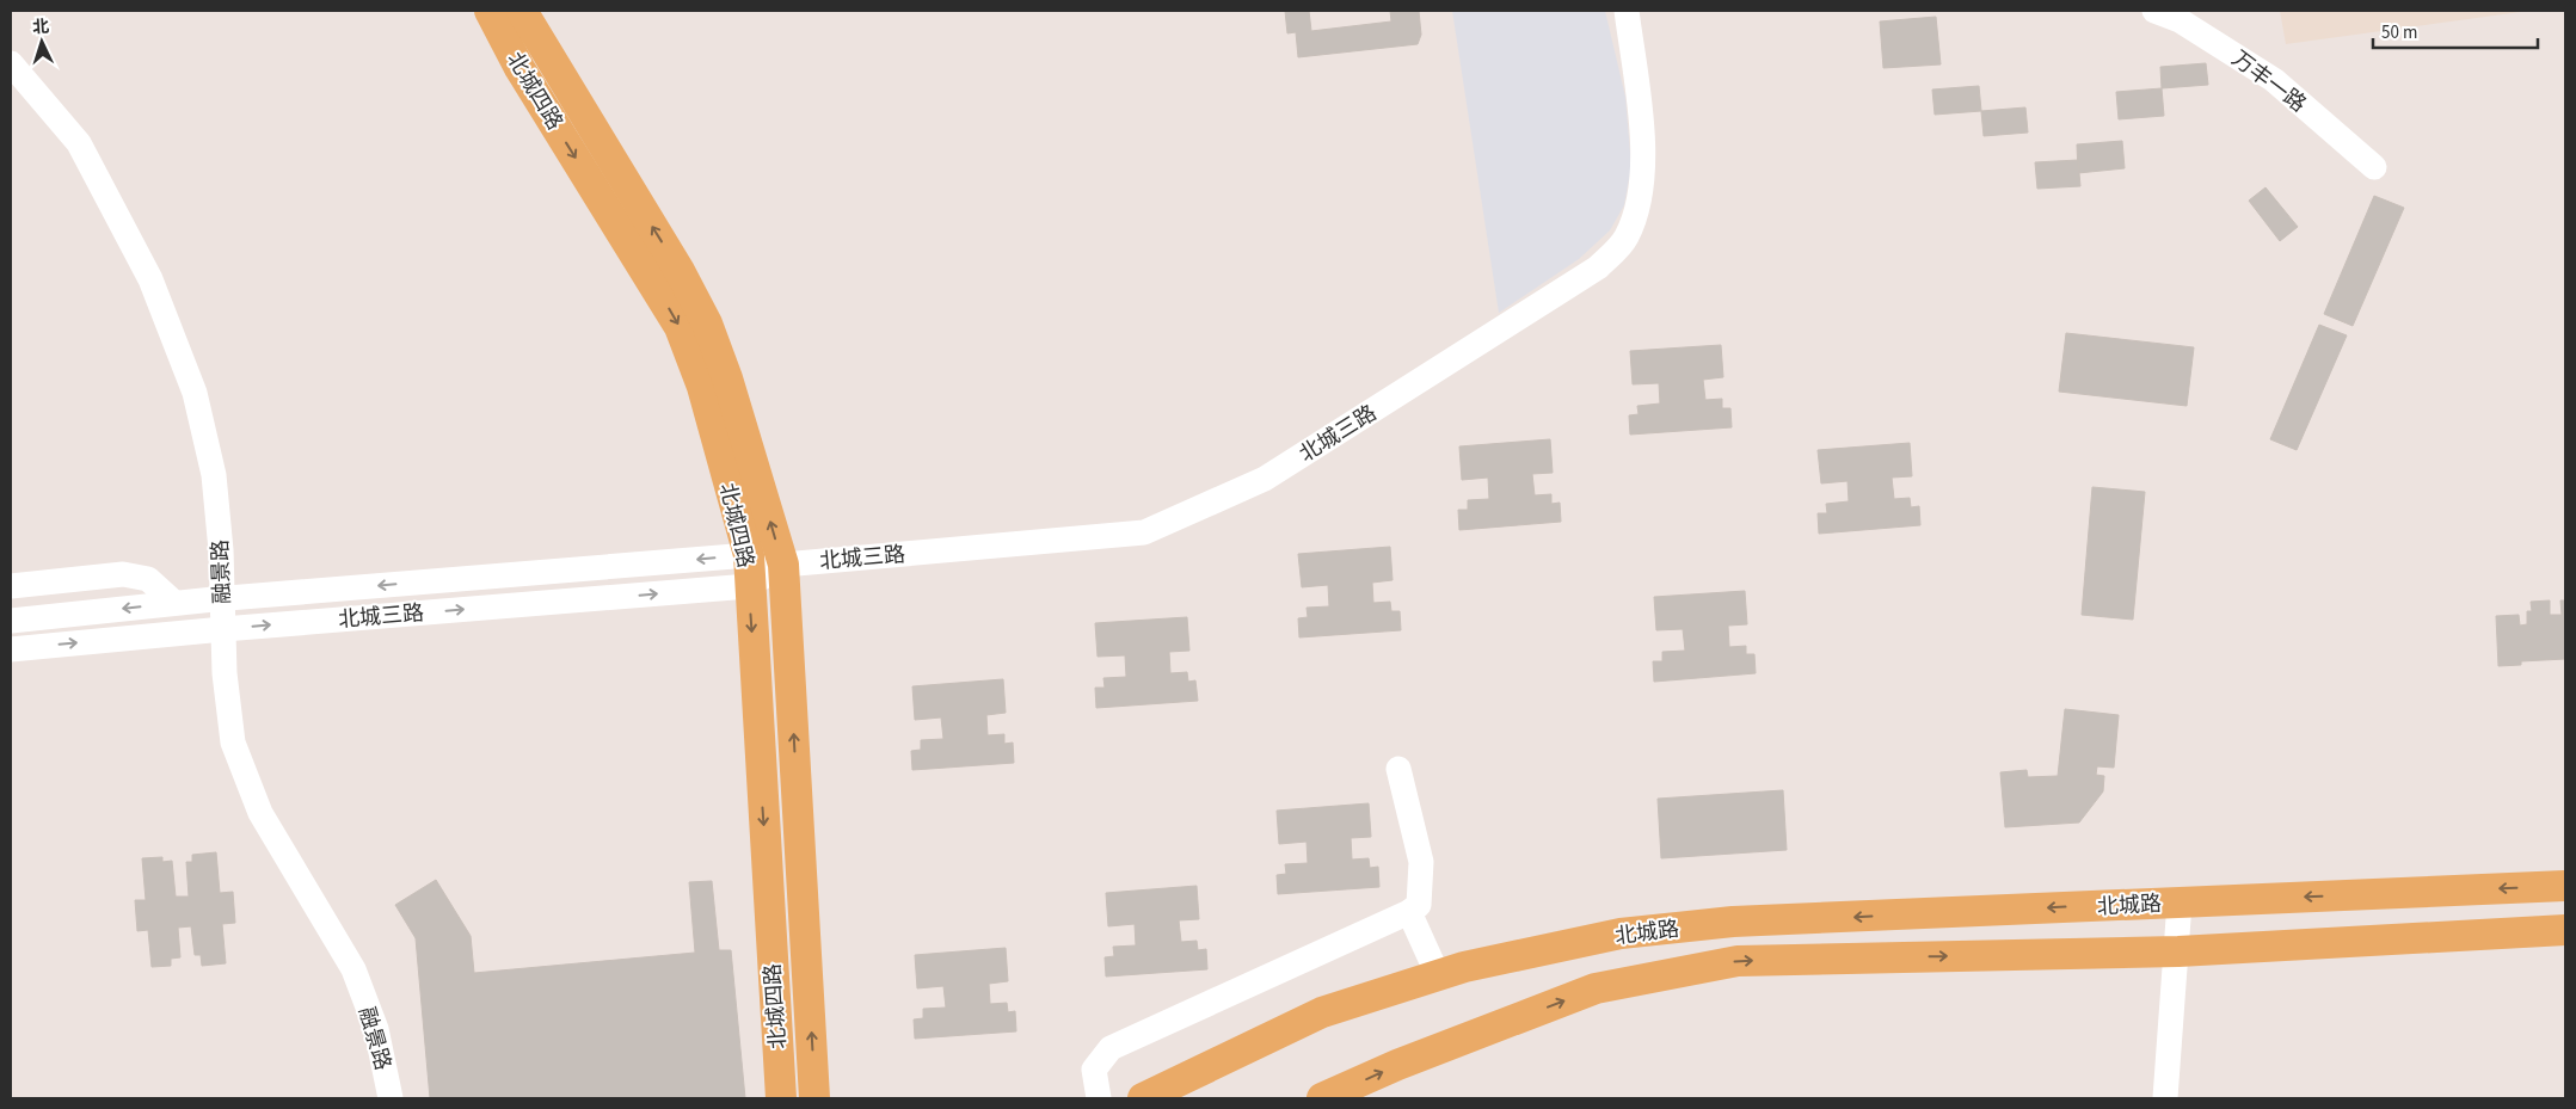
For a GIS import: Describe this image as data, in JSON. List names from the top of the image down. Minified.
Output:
{"streets":{"main road":["北城四路","北城路"],"street":["万丰一路","北城三路","融景路"]},"crossings":[["北城四路","北城三路"],["北城三路","融景路"]],"scale_bar":"50 m","north":"top"}
